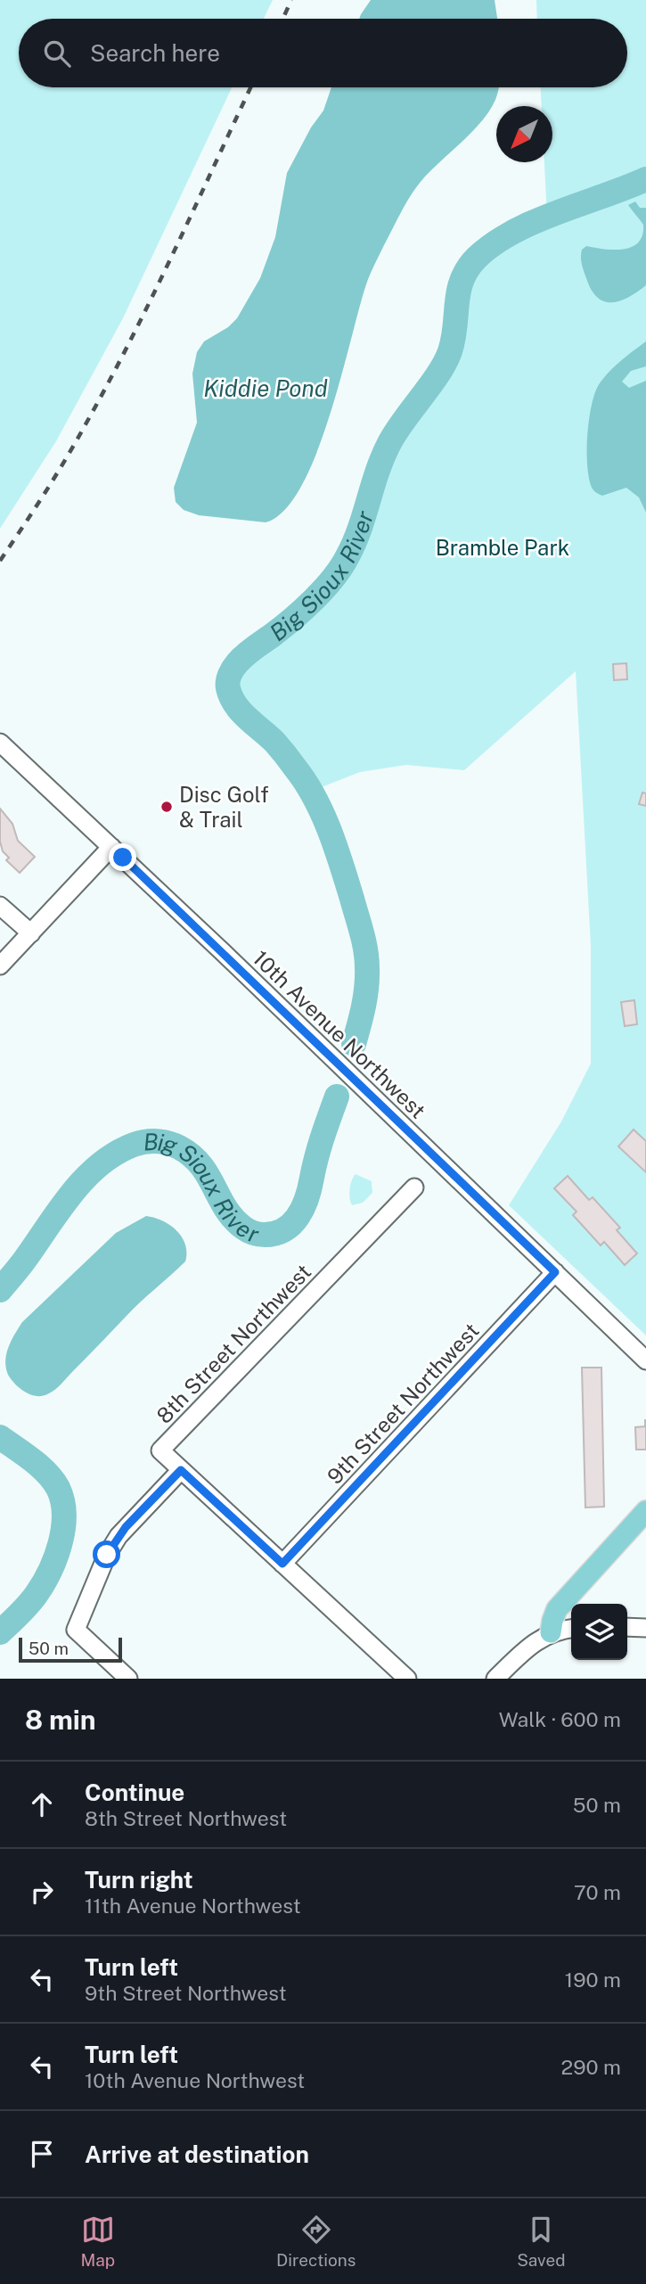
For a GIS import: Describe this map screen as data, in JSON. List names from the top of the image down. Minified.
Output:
{"streets":{"street":["10th Avenue Northwest","8th Street Northwest","9th Street Northwest"]},"crossings":[["10th Avenue Northwest","9th Street Northwest"]],"water":["Kiddie Pond","Big Sioux River"],"parks":["Bramble Park"],"places":["Disc Golf & Trail"],"scale_bar":"50 m","north":"bottom left","page":{"search":"Search here","scale":"50 m","heading":["8 min","Walk · 600 m"],"list":[["Continue","8th Street Northwest","50 m"],["Turn right","11th Avenue Northwest","70 m"],["Turn left","9th Street Northwest","190 m"],["Turn left","10th Avenue Northwest","290 m"],"Arrive at destination"],"nav":["Map","Directions","Saved"]}}
